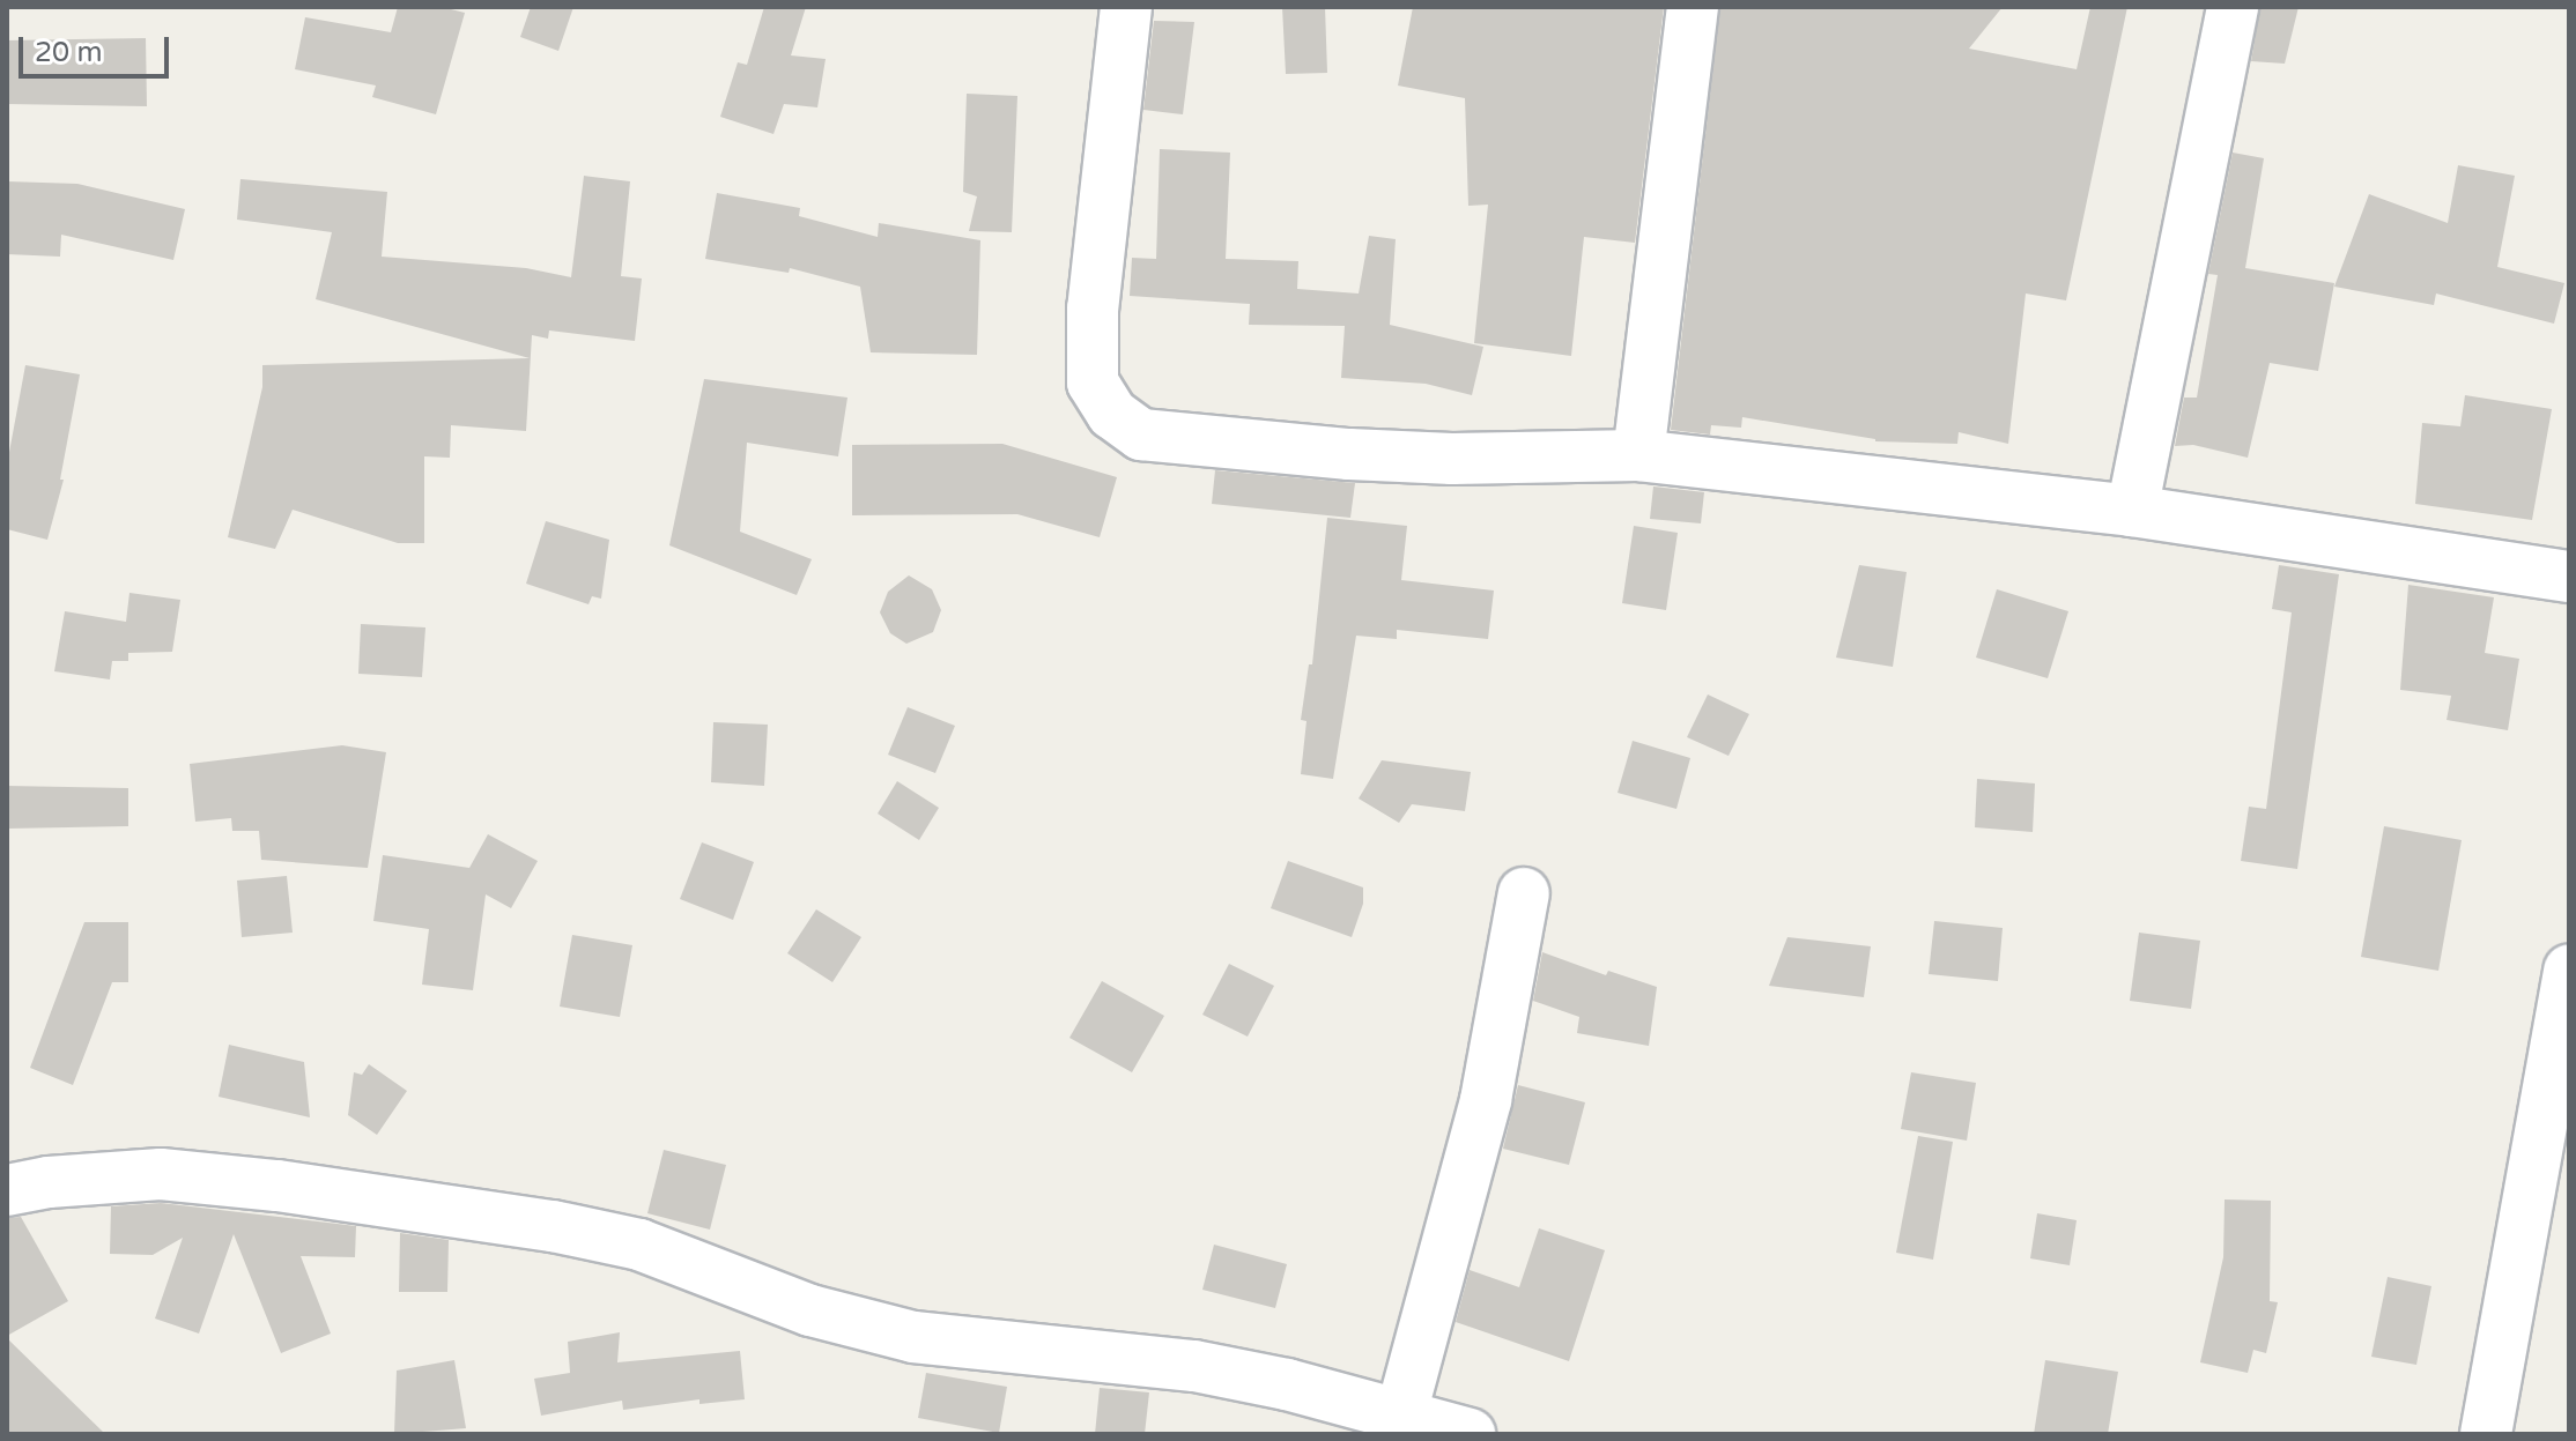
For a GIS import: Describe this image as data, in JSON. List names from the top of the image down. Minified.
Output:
{"scale_bar":"20 m"}
